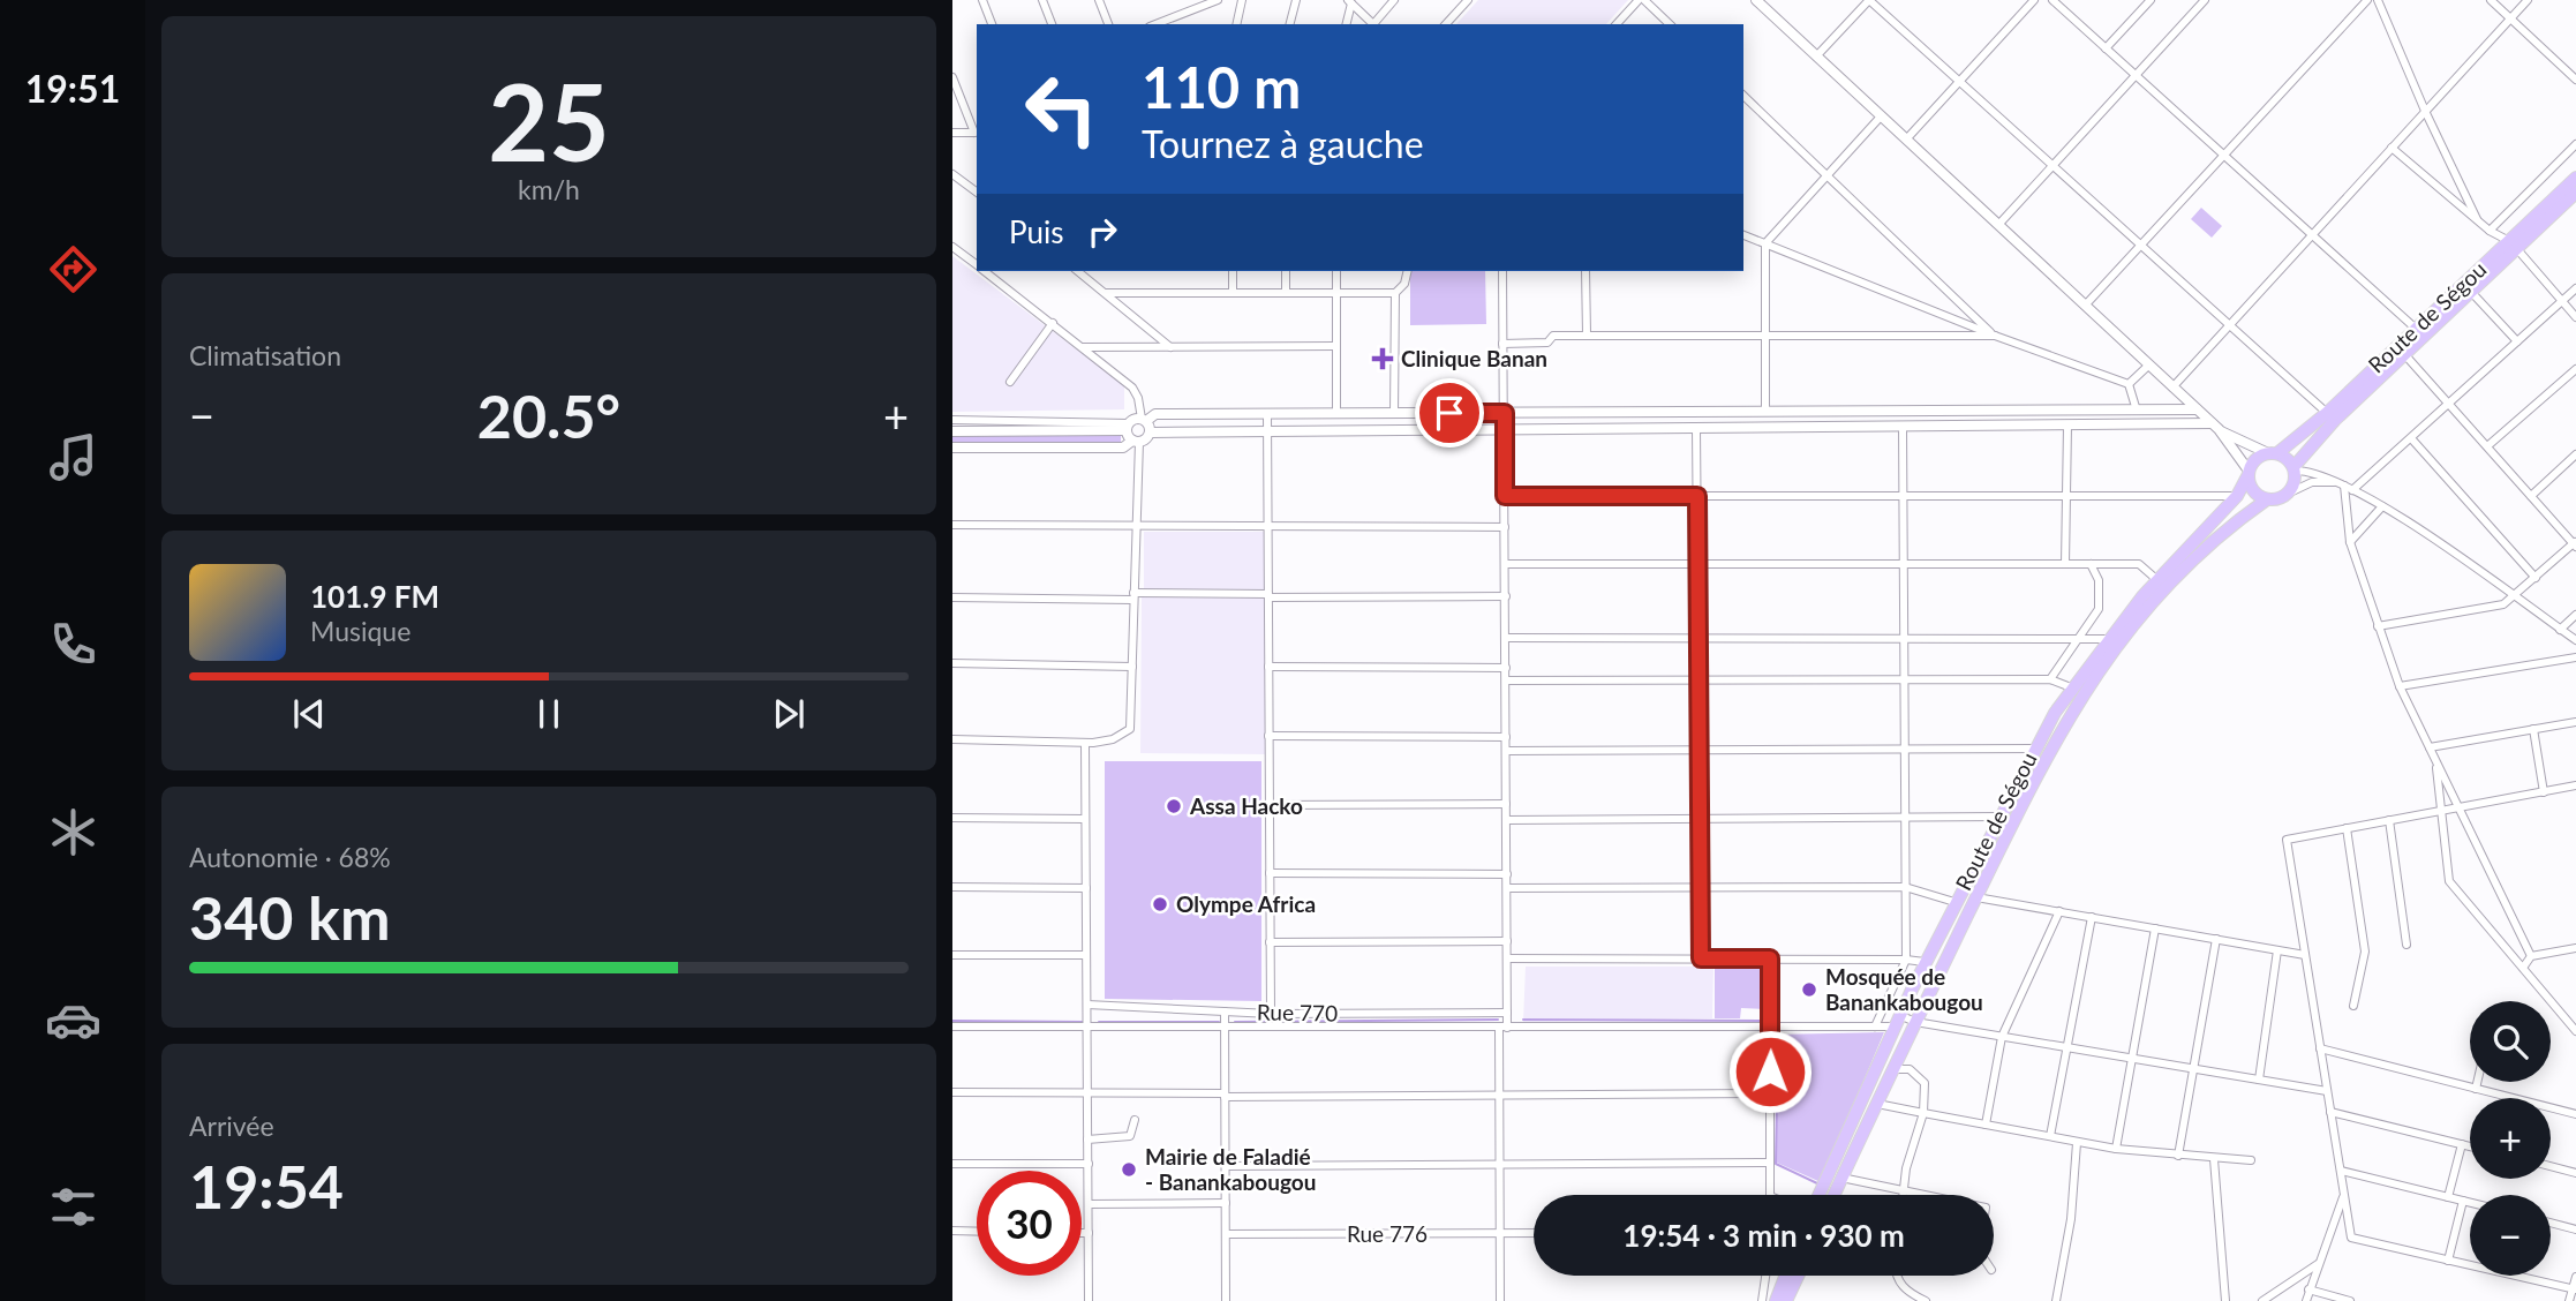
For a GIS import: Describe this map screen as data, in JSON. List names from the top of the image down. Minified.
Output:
{"streets":{"highway":["Route de Ségou"],"street":["Rue 770","Rue 776"]},"places":{"health":["Clinique Banan"],"other":["Assa Hacko","Olympe Africa","Mosquée de Banankabougou","Mairie de Faladié - Banankabougou"]},"page":{"tabs":"19:51","tile":[["25","km/h"],"Climatisation",["Autonomie · 68%","340 km"],["Arrivée","19:54"]],"turn":["110 m","Tournez à gauche"],"then":"Puis","heat":["−","20.5°","+"],"song":["101.9 FM","Musique"],"map_buttons":["+","−"],"limit":"30","trip":"19:54 · 3 min · 930 m"}}
